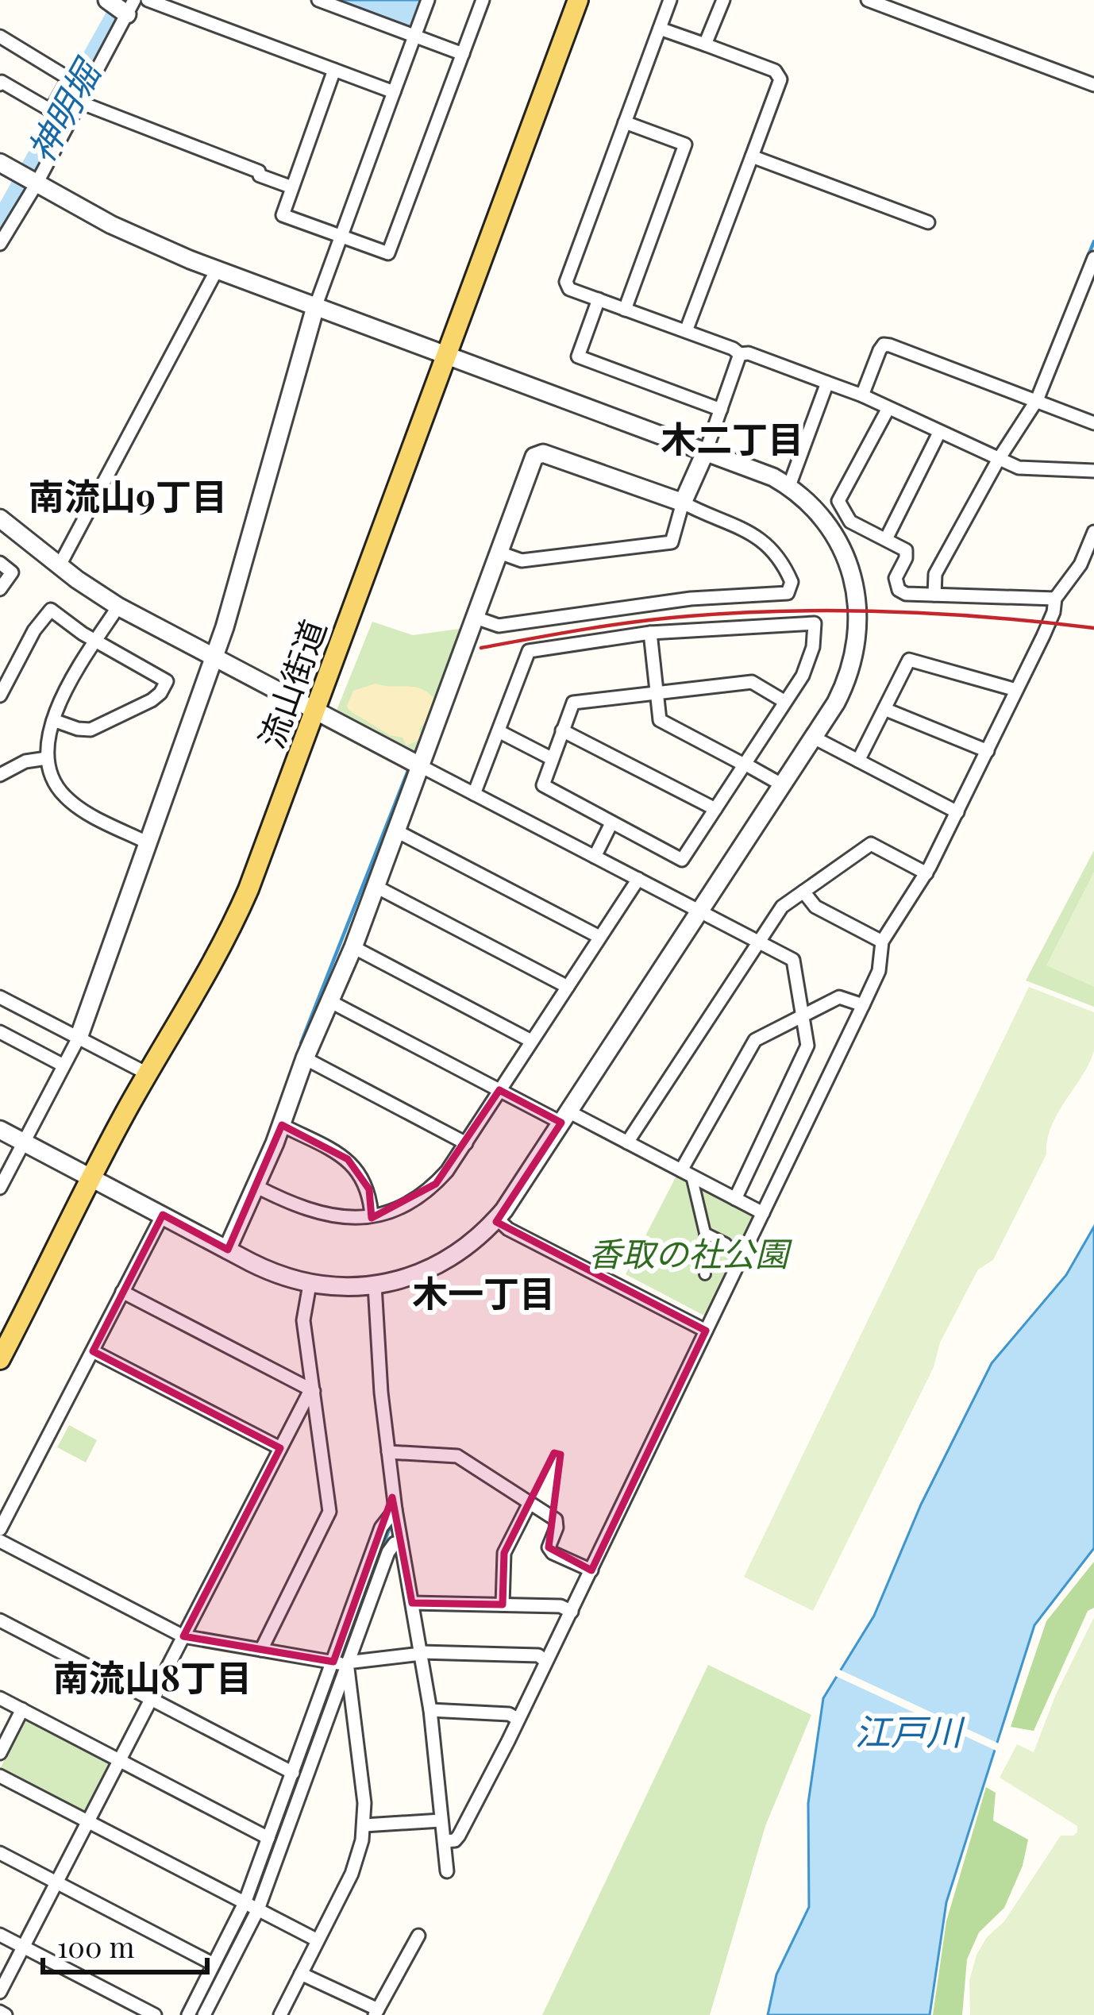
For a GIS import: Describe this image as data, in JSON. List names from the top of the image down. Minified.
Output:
{"streets":{"main road":["流山街道"]},"districts":["木二丁目","南流山9丁目","木一丁目","南流山8丁目"],"water":["神明堀","江戸川"],"parks":["香取の社公園"],"scale_bar":"100 m"}
